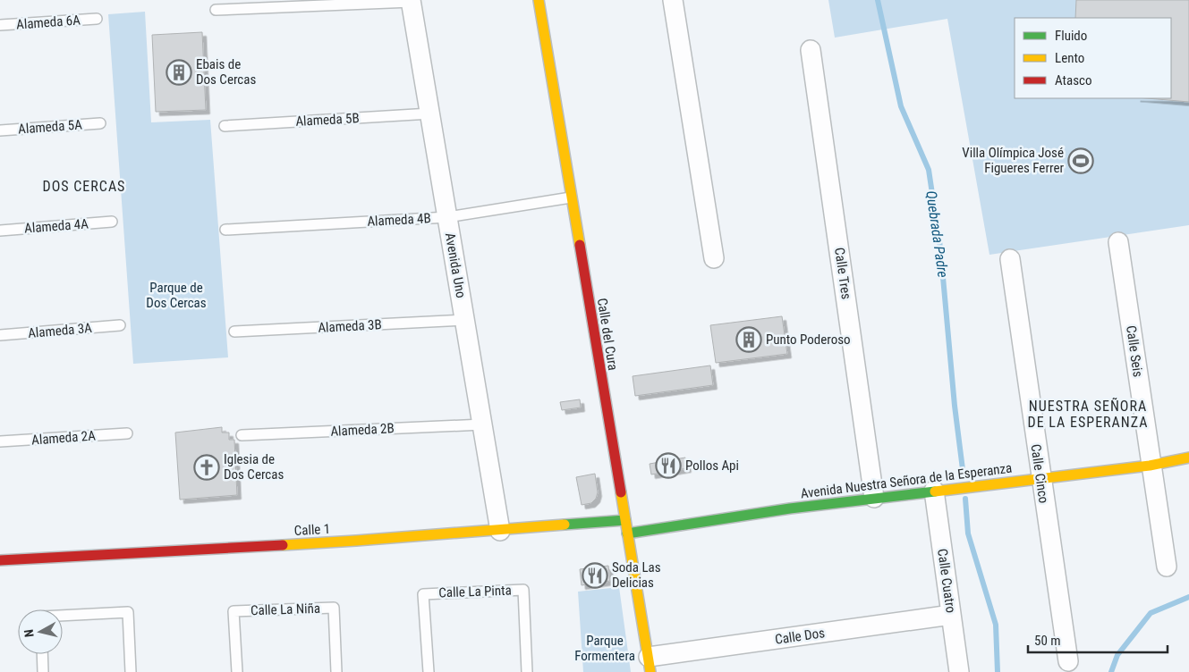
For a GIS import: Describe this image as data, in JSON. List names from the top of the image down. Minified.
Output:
{"streets":{"street":["Avenida Uno","Calle Tres","Calle del Cura","Calle Seis","Calle Cinco","Avenida Nuestra Señora de la Esperanza","Calle 1","Calle Cuatro","Calle Dos"],"lane":["Alameda 6A","Alameda 5B","Alameda 5A","Alameda 4B","Alameda 4A","Alameda 3B","Alameda 3A","Alameda 2B","Alameda 2A","Calle La Pinta","Calle La Niña"]},"crossings":[["Alameda 5B","Avenida Uno"],["Alameda 4B","Avenida Uno"],["Alameda 4B","Calle del Cura"],["Avenida Uno","Alameda 3B"],["Avenida Uno","Alameda 2B"],["Avenida Uno","Calle 1"],["Calle Tres","Avenida Nuestra Señora de la Esperanza"],["Calle del Cura","Avenida Nuestra Señora de la Esperanza"],["Calle del Cura","Calle 1"],["Calle del Cura","Calle Dos"],["Calle Seis","Avenida Nuestra Señora de la Esperanza"],["Calle Cinco","Avenida Nuestra Señora de la Esperanza"],["Avenida Nuestra Señora de la Esperanza","Calle Cuatro"],["Calle Cuatro","Calle Dos"]],"districts":["DOS CERCAS","NUESTRA SEÑORA DE LA ESPERANZA"],"water":["Quebrada Padre"],"parks":["Parque de Dos Cercas","Parque Formentera"],"places":{"building":["Ebais de Dos Cercas","Punto Poderoso"],"sports":["Villa Olímpica José Figueres Ferrer"],"restaurant":["Pollos Api","Soda Las Delicias"],"church":["Iglesia de Dos Cercas"]},"legend":["Fluido","Lento","Atasco"],"scale_bar":"50 m","north":"left"}
